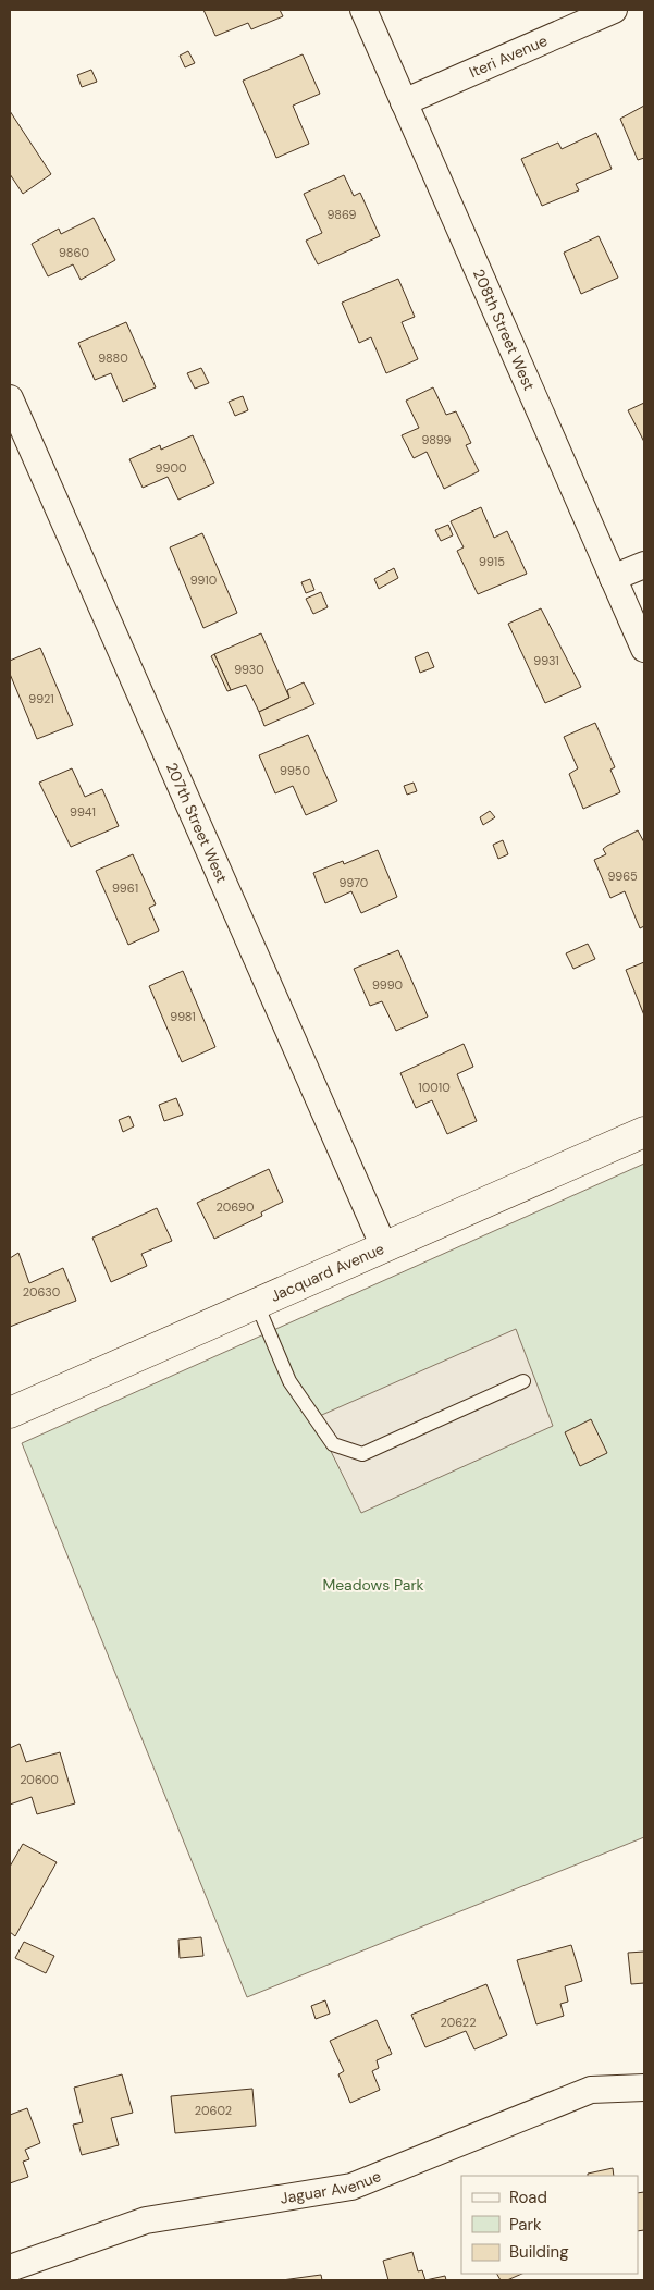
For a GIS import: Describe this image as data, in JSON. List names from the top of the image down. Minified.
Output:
{"streets":{"street":["Iteri Avenue","208th Street West","207th Street West","Jacquard Avenue","Jaguar Avenue"]},"crossings":[["Iteri Avenue","208th Street West"],["207th Street West","Jacquard Avenue"]],"parks":["Meadows Park"],"house_numbers":["9869","9860","9880","9899","9900","9915","9910","9931","9930","9921","9950","9941","9965","9970","9961","9990","9981","10010","20690","20630","20600","20622","20602"],"legend":["Road","Park","Building"]}
